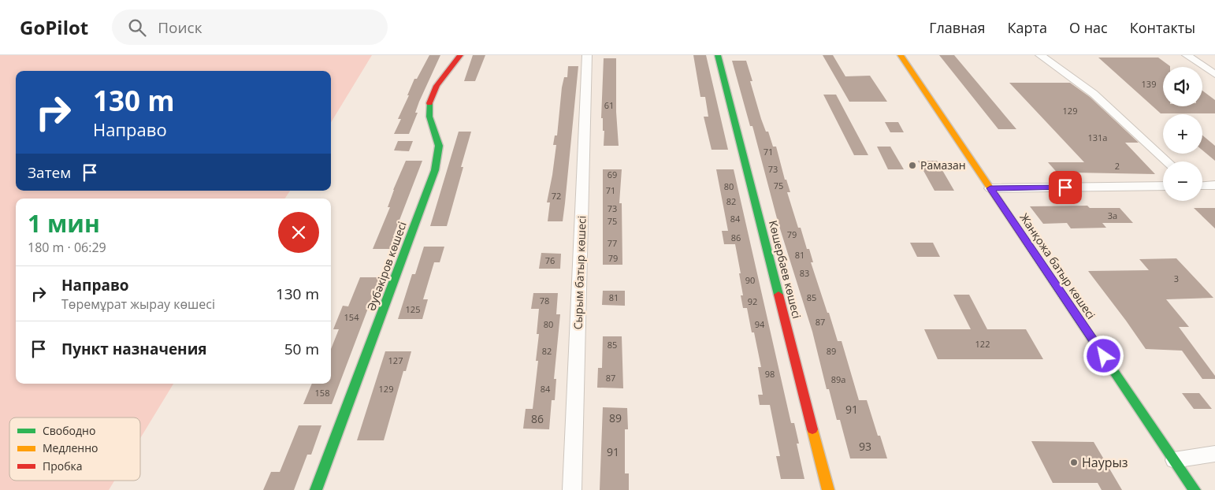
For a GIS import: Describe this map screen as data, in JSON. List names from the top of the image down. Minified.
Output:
{"streets":{"street":["Әубәкіров көшесі","Жанқожа батыр көшесі","Көшербаев көшесі","Сырым батыр көшесі"]},"places":["Рамазан","Наурыз"],"house_numbers":["139","61","129","131а","71","2","73","69","75","80","71","72","82","73","3а","84","75","79","86","77","81","79","76","83","3","90","81","85","78","92","125","154","87","80","94","122","85","82","89","127","98","87","89а","129","84","158","91","89","86","93","91"],"legend":["Свободно","Медленно","Пробка"],"page":{"header":"GoPilot","search":"Поиск","nav":["Главная","Карта","О нас","Контакты"],"map_buttons":["+","−"],"turn":["130 m","Направо"],"then":"Затем","heading":["1 мин","180 m · 06:29"],"list":[{"name":"Направо","note":"Төремұрат жырау көшесі","value":"130 m"},{"name":"Пункт назначения","value":"50 m"}]}}
